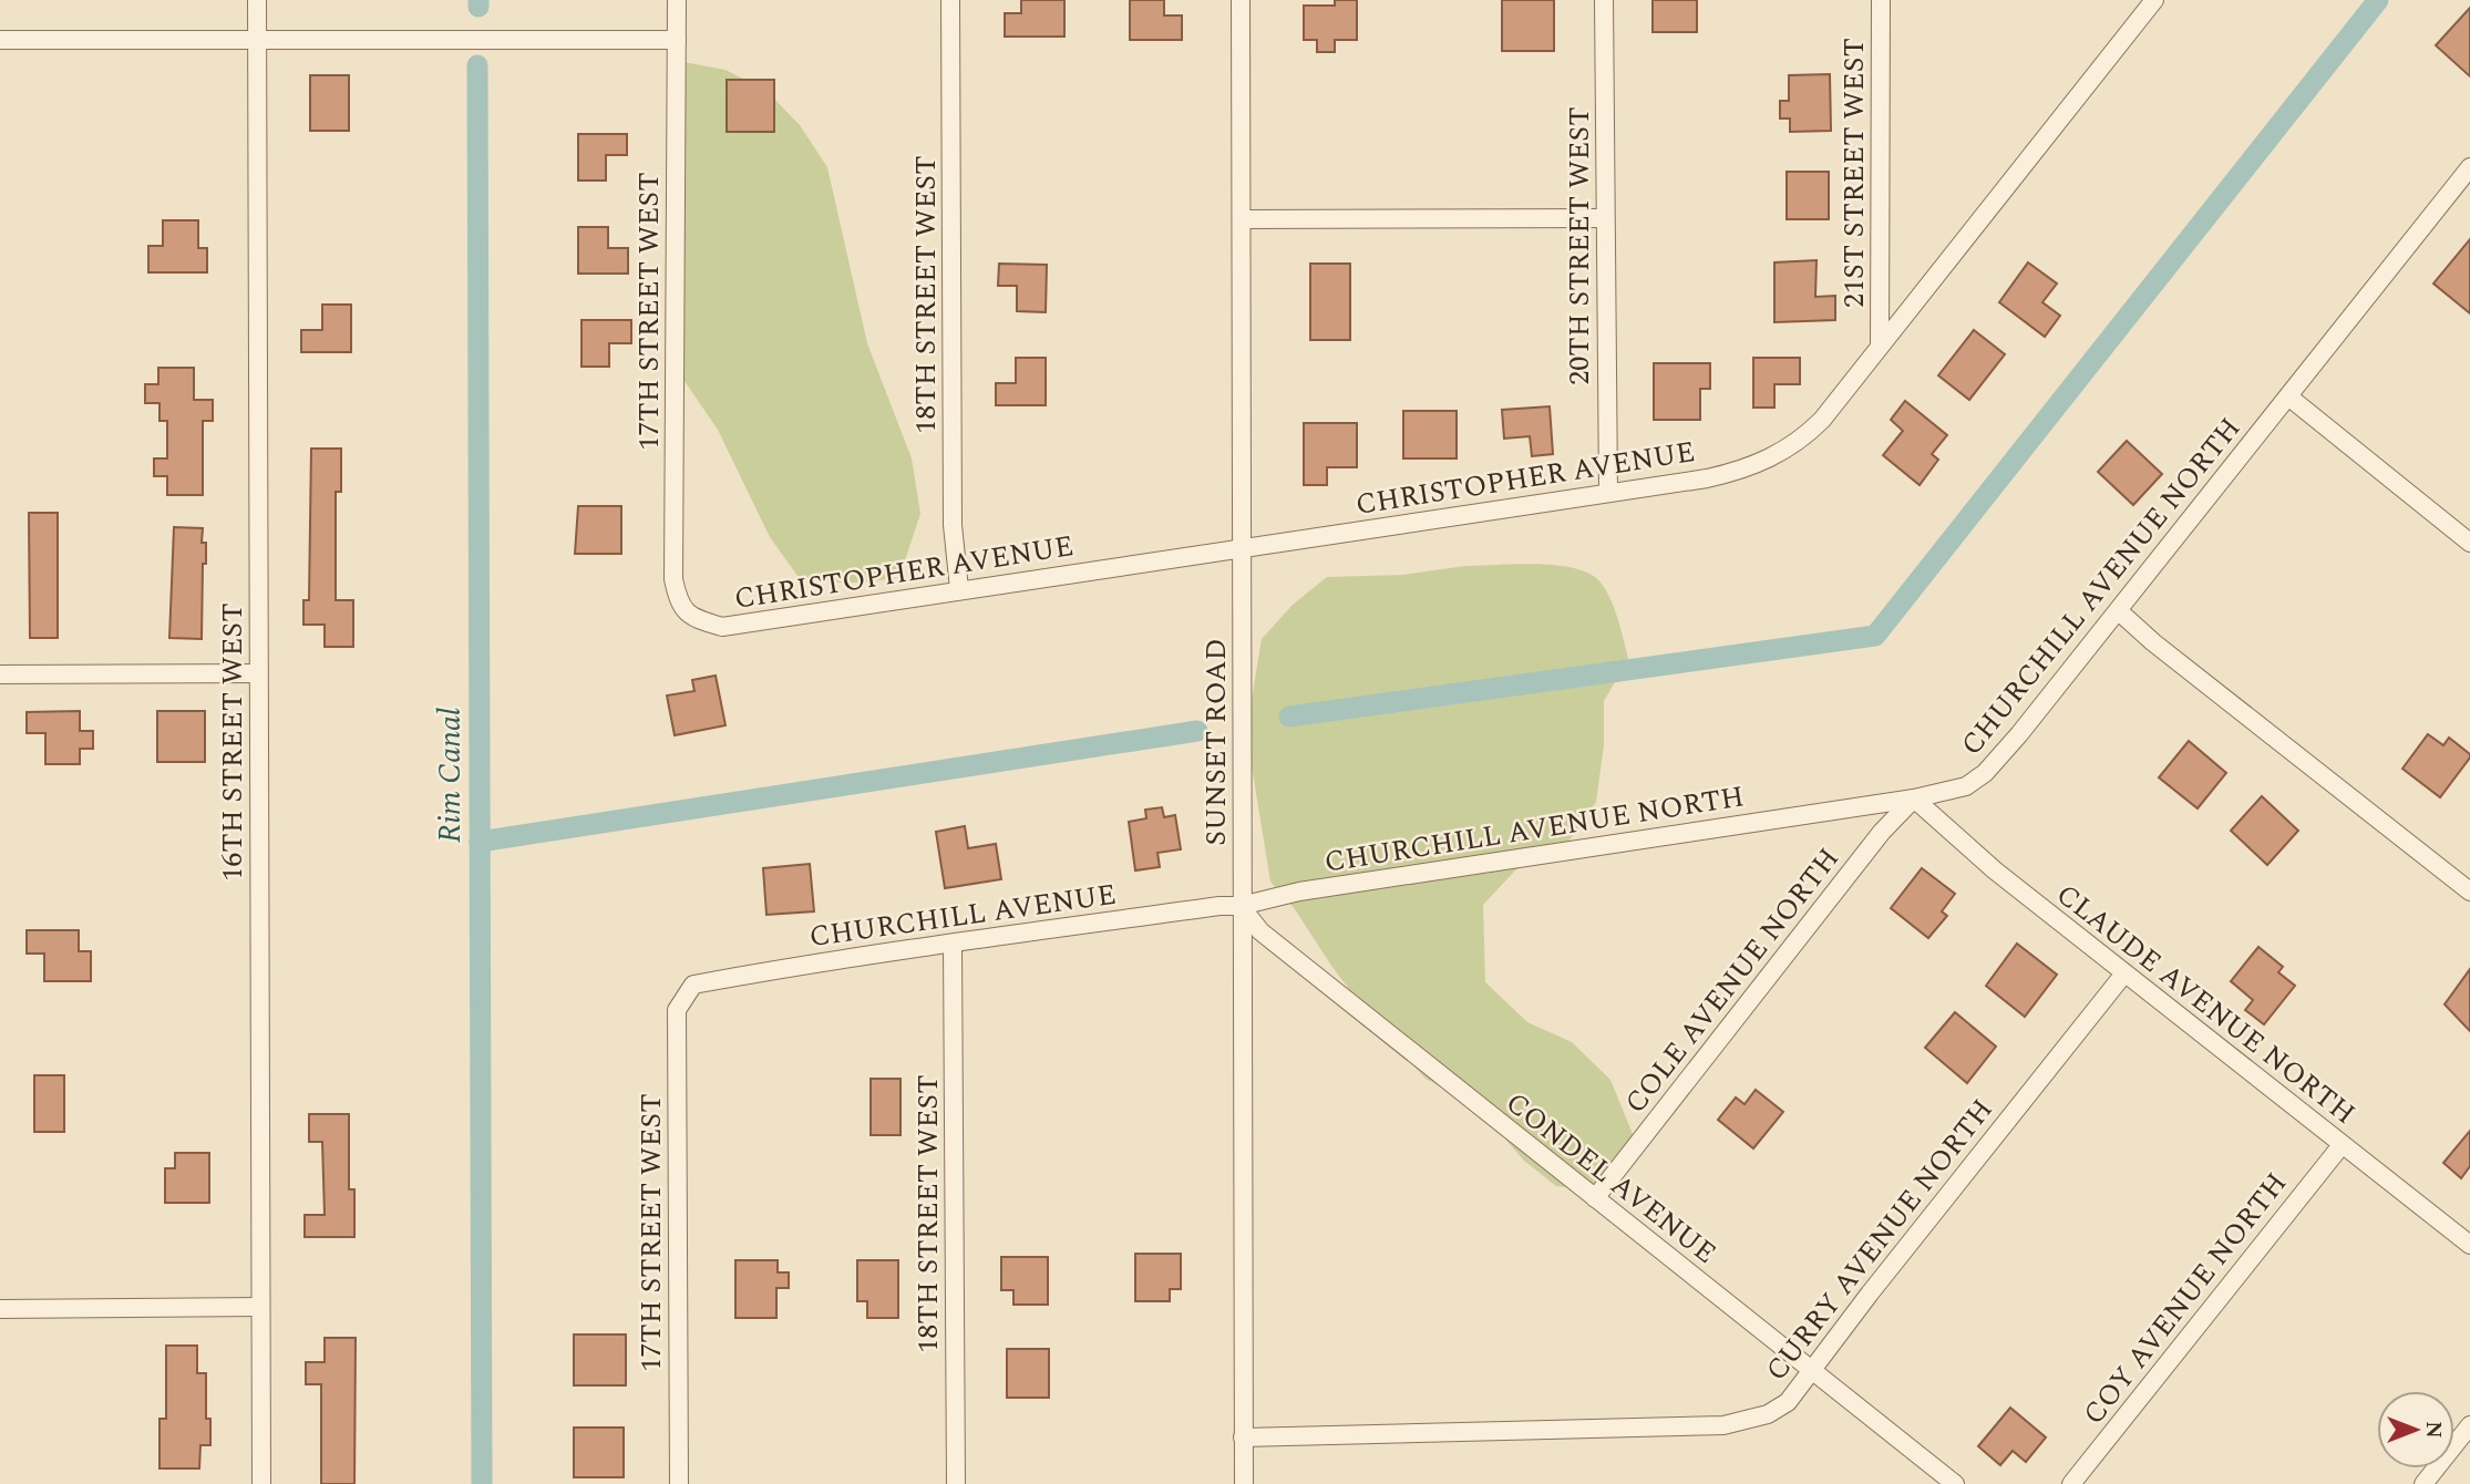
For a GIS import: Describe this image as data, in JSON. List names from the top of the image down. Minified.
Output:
{"streets":{"street":["21ST STREET WEST","20TH STREET WEST","18TH STREET WEST","17TH STREET WEST","CHRISTOPHER AVENUE","CHURCHILL AVENUE NORTH","16TH STREET WEST","SUNSET ROAD","CHURCHILL AVENUE","COLE AVENUE NORTH","CLAUDE AVENUE NORTH","CONDEL AVENUE","CURRY AVENUE NORTH","COY AVENUE NORTH"]},"crossings":[["21ST STREET WEST","CHRISTOPHER AVENUE"],["20TH STREET WEST","CHRISTOPHER AVENUE"],["18TH STREET WEST","CHRISTOPHER AVENUE"],["18TH STREET WEST","CHURCHILL AVENUE"],["17TH STREET WEST","CHRISTOPHER AVENUE"],["17TH STREET WEST","CHURCHILL AVENUE"],["CHRISTOPHER AVENUE","SUNSET ROAD"],["CHURCHILL AVENUE NORTH","SUNSET ROAD"],["CHURCHILL AVENUE NORTH","CHURCHILL AVENUE"],["CHURCHILL AVENUE NORTH","COLE AVENUE NORTH"],["CHURCHILL AVENUE NORTH","CLAUDE AVENUE NORTH"],["CHURCHILL AVENUE NORTH","CONDEL AVENUE"],["SUNSET ROAD","CHURCHILL AVENUE"],["SUNSET ROAD","CONDEL AVENUE"],["SUNSET ROAD","CURRY AVENUE NORTH"],["CHURCHILL AVENUE","CONDEL AVENUE"],["COLE AVENUE NORTH","CLAUDE AVENUE NORTH"],["COLE AVENUE NORTH","CONDEL AVENUE"],["CLAUDE AVENUE NORTH","CURRY AVENUE NORTH"],["CLAUDE AVENUE NORTH","COY AVENUE NORTH"],["CONDEL AVENUE","CURRY AVENUE NORTH"]],"water":["Rim Canal"],"north":"right"}
